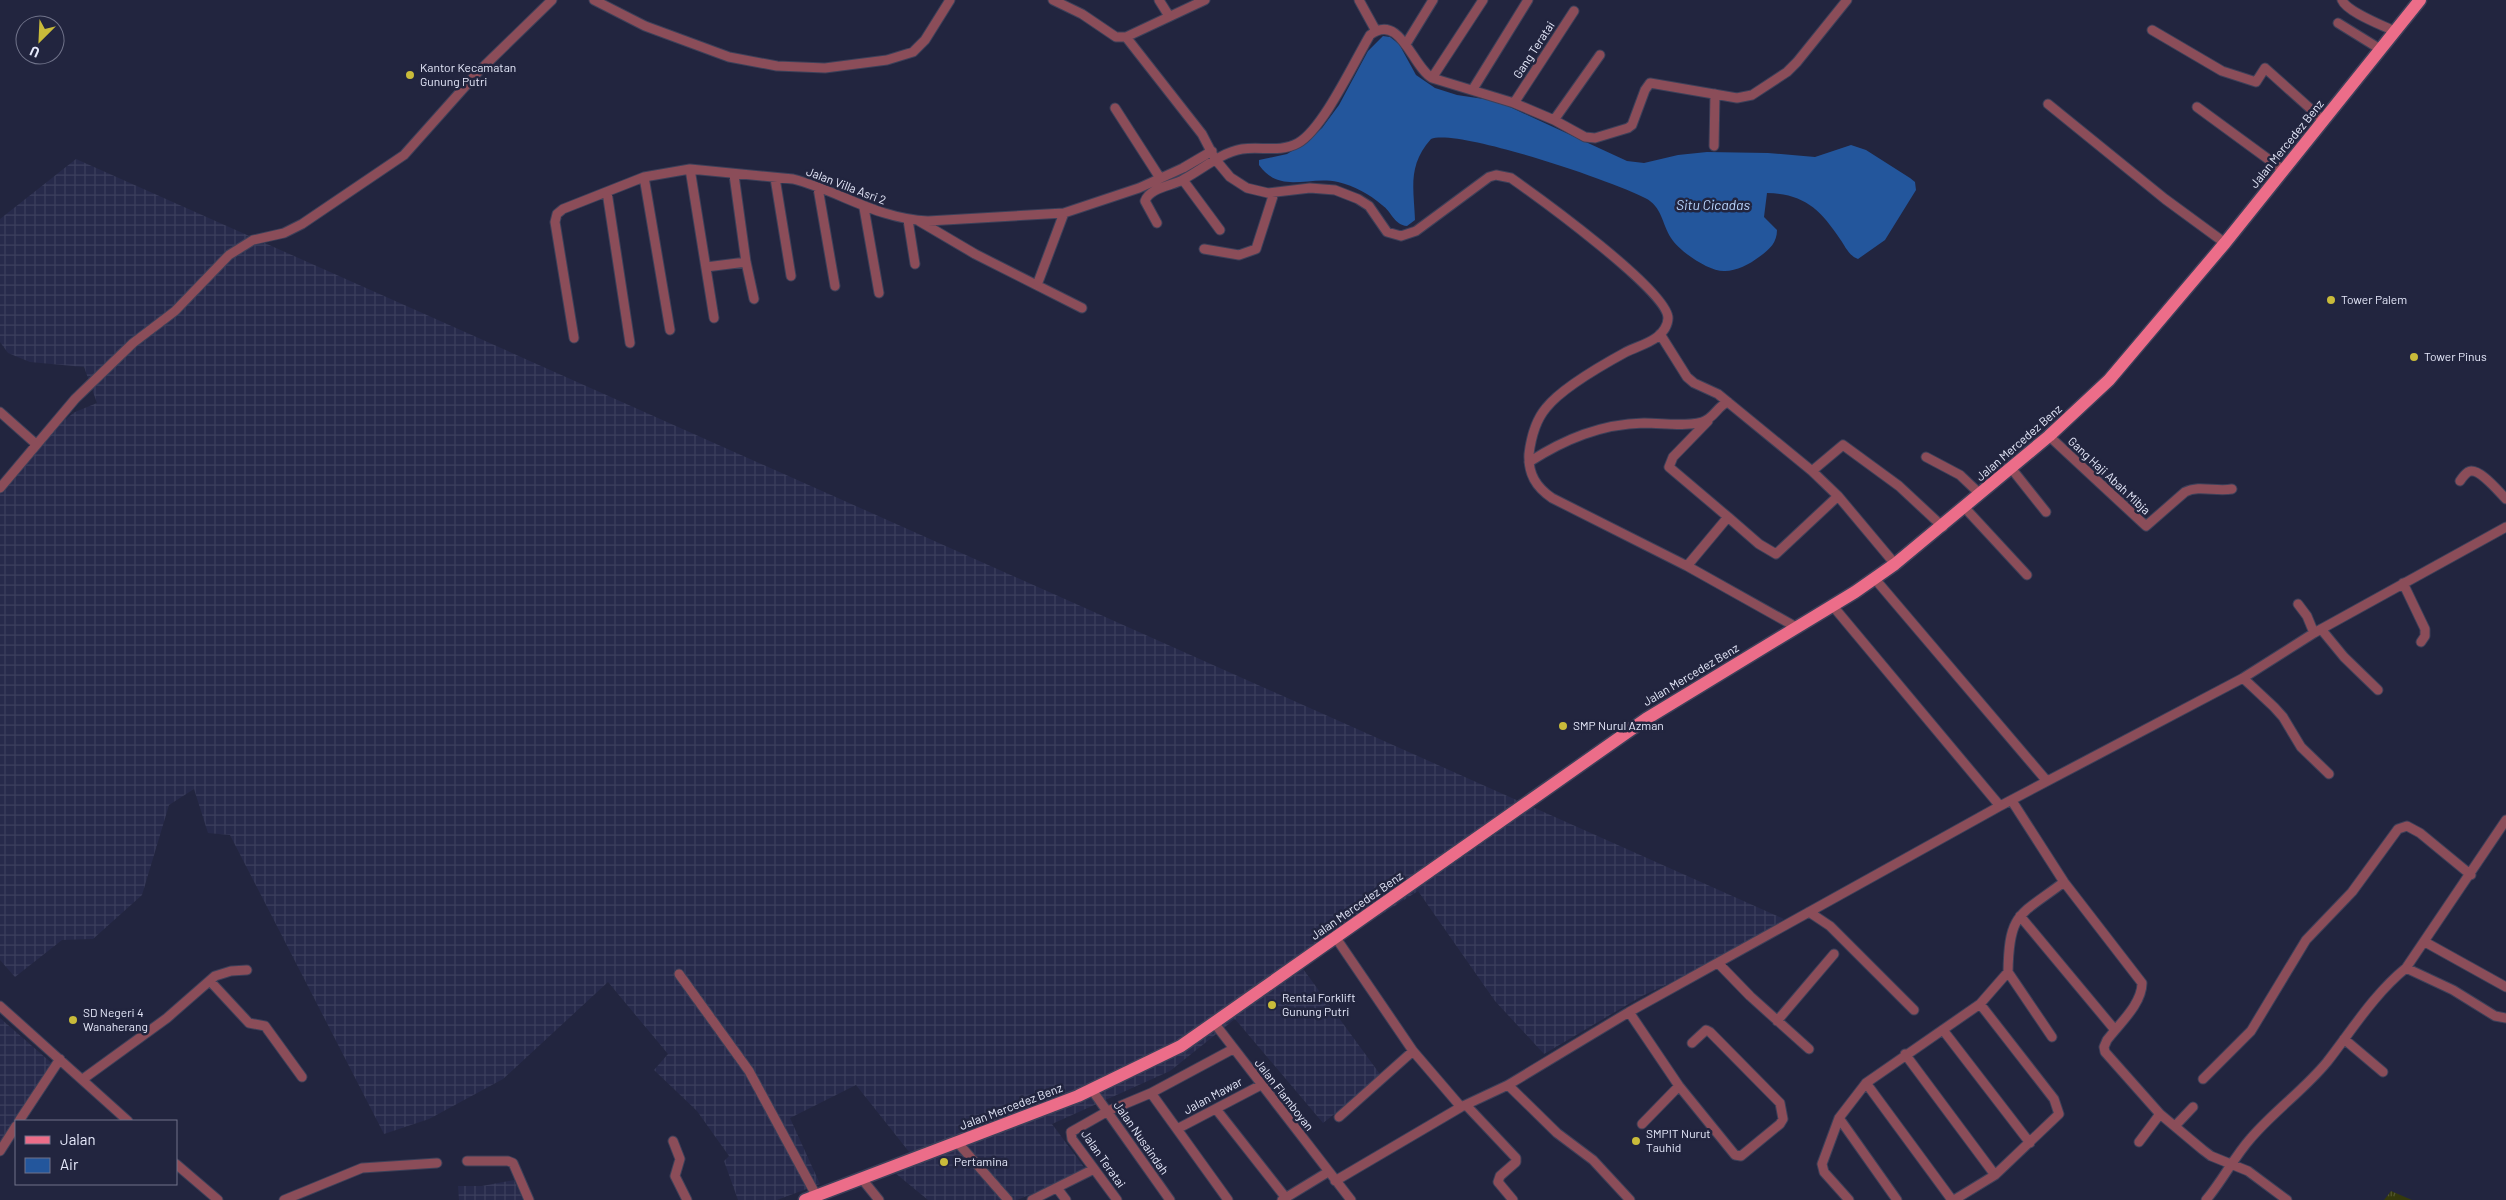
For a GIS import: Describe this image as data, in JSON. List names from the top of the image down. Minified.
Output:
{"streets":{"main road":["Jalan Mercedez Benz"],"street":["Gang Teratai","Jalan Villa Asri 2","Gang Haji Abah Mibja","Jalan Flamboyan","Jalan Mawar","Jalan Nusaindah","Jalan Teratai"]},"crossings":[["Jalan Mercedez Benz","Gang Haji Abah Mibja"],["Jalan Mercedez Benz","Jalan Flamboyan"],["Jalan Mercedez Benz","Jalan Nusaindah"],["Jalan Flamboyan","Jalan Mawar"],["Jalan Flamboyan","Jalan Teratai"],["Jalan Nusaindah","Jalan Teratai"]],"water":["Situ Cicadas"],"places":["Kantor Kecamatan Gunung Putri","Tower Palem","Tower Pinus","SMP Nurul Azman","Rental Forklift Gunung Putri","SD Negeri 4 Wanaherang","SMPIT Nurut Tauhid","Pertamina"],"legend":["Jalan","Air"],"north":"bottom left"}
